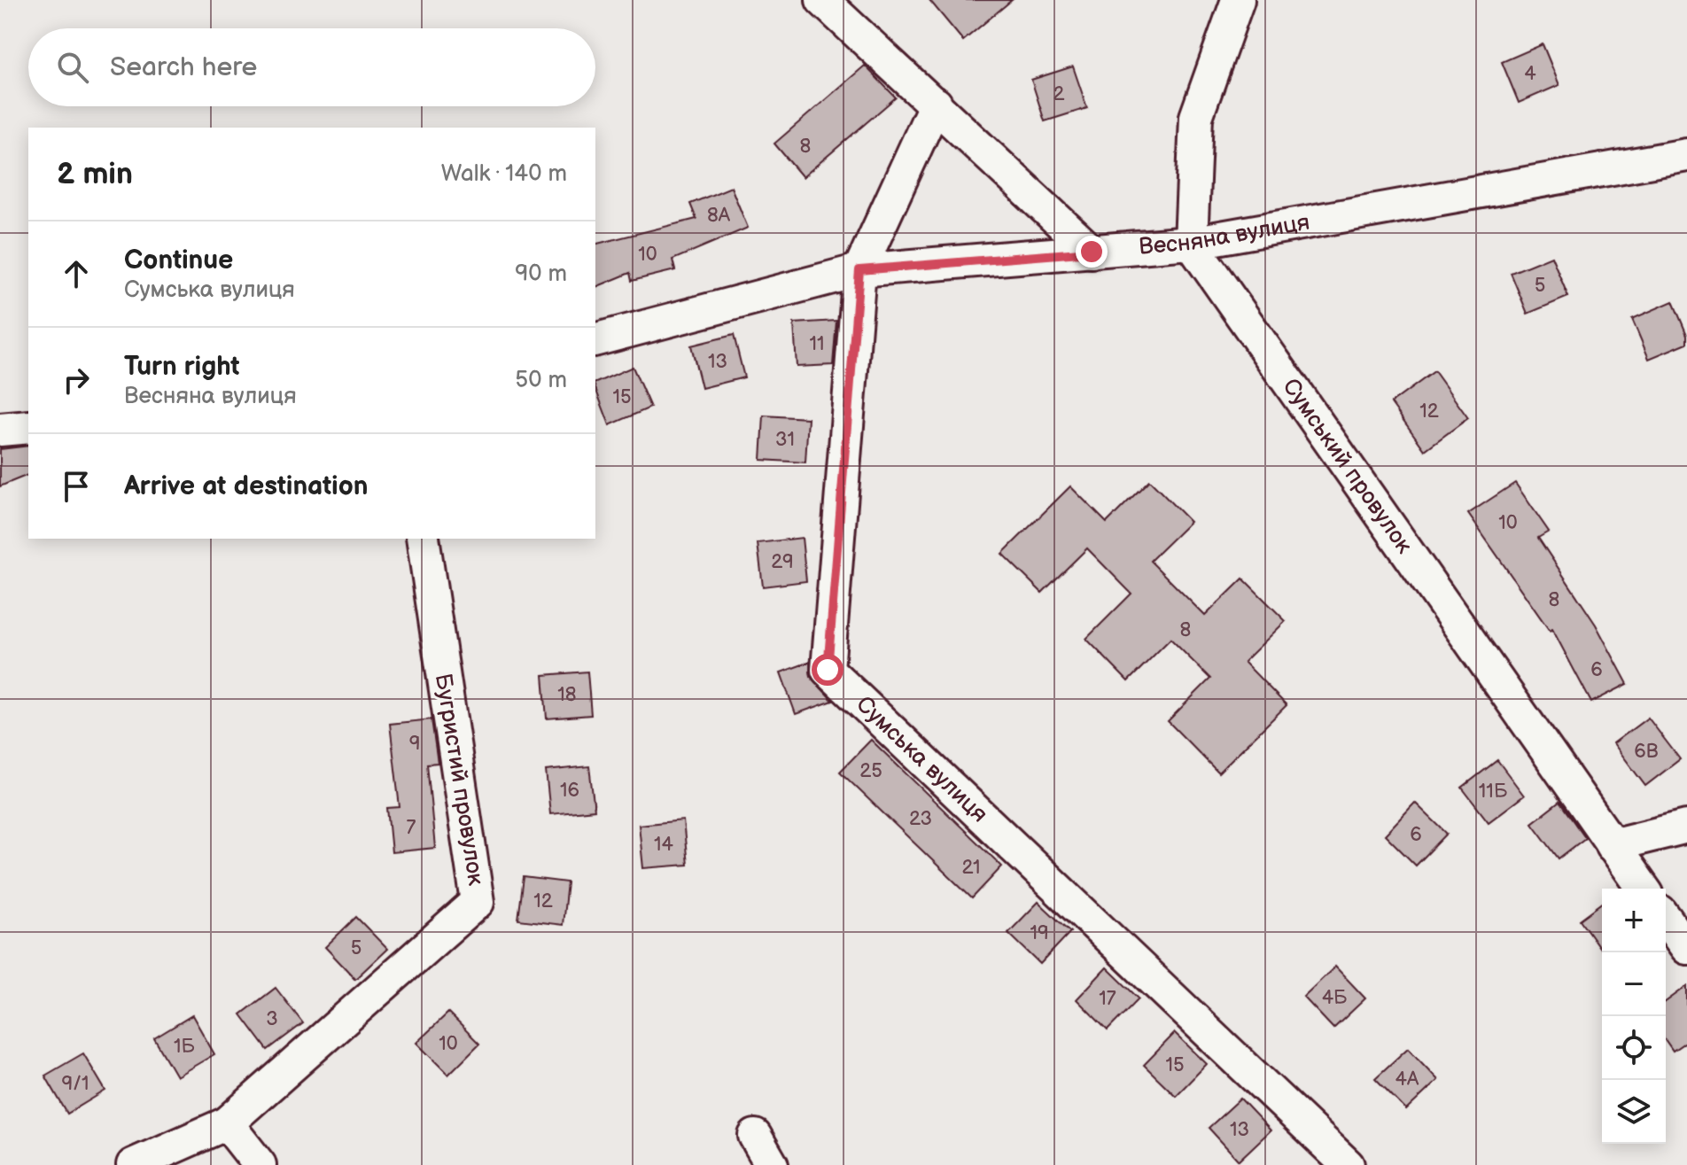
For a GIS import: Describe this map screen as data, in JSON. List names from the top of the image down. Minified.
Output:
{"streets":{"street":["Весняна вулиця","Сумський провулок","Сумська вулиця","Бугристий провулок"]},"crossings":[["Весняна вулиця","Сумський провулок"],["Весняна вулиця","Сумська вулиця"]],"house_numbers":["4","2","8","8А","10","5","11","13","15","12","31","10","29","8","8","6","18","9","6В","25","16","11Б","23","7","6","14","21","12","19","5","4Б","17","3","10","1Б","15","4А","9/1","13"],"page":{"search":"Search here","heading":["2 min","Walk · 140 m"],"list":[["Continue","Сумська вулиця","90 m"],["Turn right","Весняна вулиця","50 m"],"Arrive at destination"],"map_buttons":["+","−"]}}
